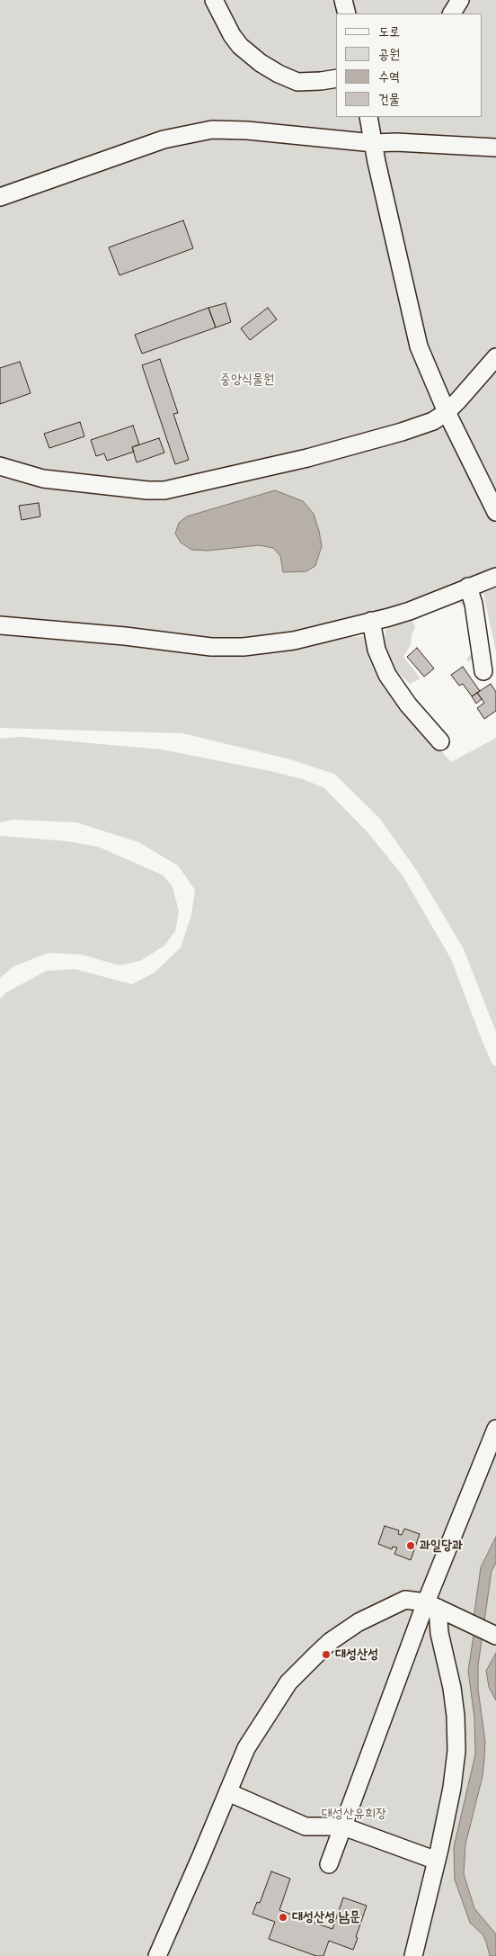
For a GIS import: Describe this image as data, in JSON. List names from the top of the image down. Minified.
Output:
{"parks":["중앙식물원","대성산유희장"],"places":["과일당과","대성산성","대성산성 남문"],"legend":["도로","공원","수역","건물"]}
